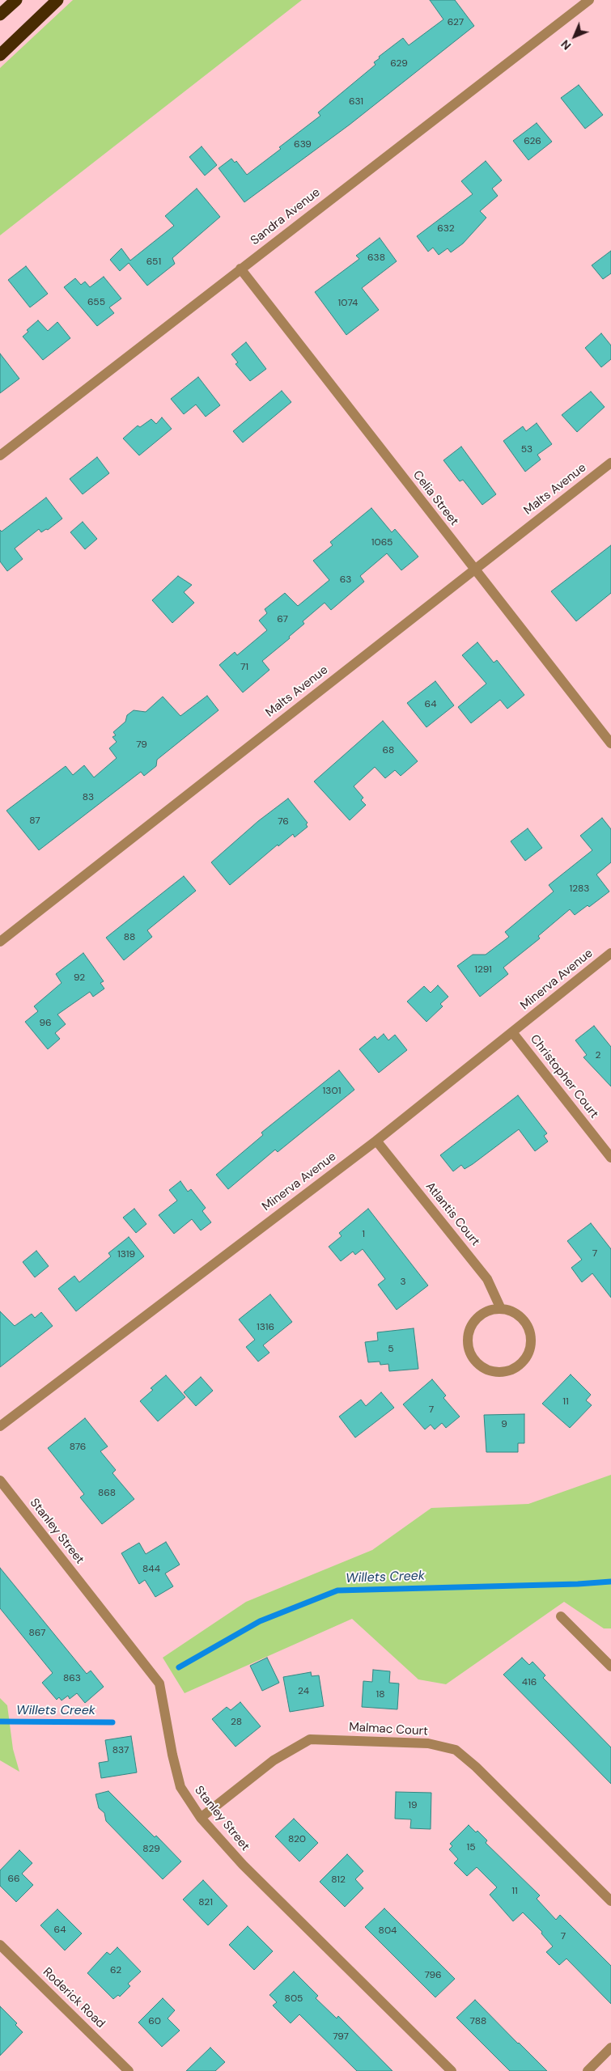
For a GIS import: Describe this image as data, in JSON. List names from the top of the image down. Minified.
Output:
{"streets":{"street":["Sandra Avenue","Malts Avenue","Celia Street","Minerva Avenue","Christopher Court","Atlantis Court","Stanley Street","Malmac Court","Roderick Road"]},"crossings":[["Sandra Avenue","Celia Street"],["Malts Avenue","Celia Street"],["Minerva Avenue","Christopher Court"],["Minerva Avenue","Atlantis Court"],["Stanley Street","Malmac Court"]],"water":["Willets Creek"],"house_numbers":["627","629","631","626","639","632","638","651","655","1074","53","1065","63","67","71","64","79","68","83","87","76","1283","88","1291","92","96","2","1301","1","7","1319","3","1316","5","11","7","9","876","868","844","867","863","416","24","18","28","837","19","820","15","829","66","812","11","821","64","804","7","62","796","805","60","788","797"],"north":"bottom left"}
